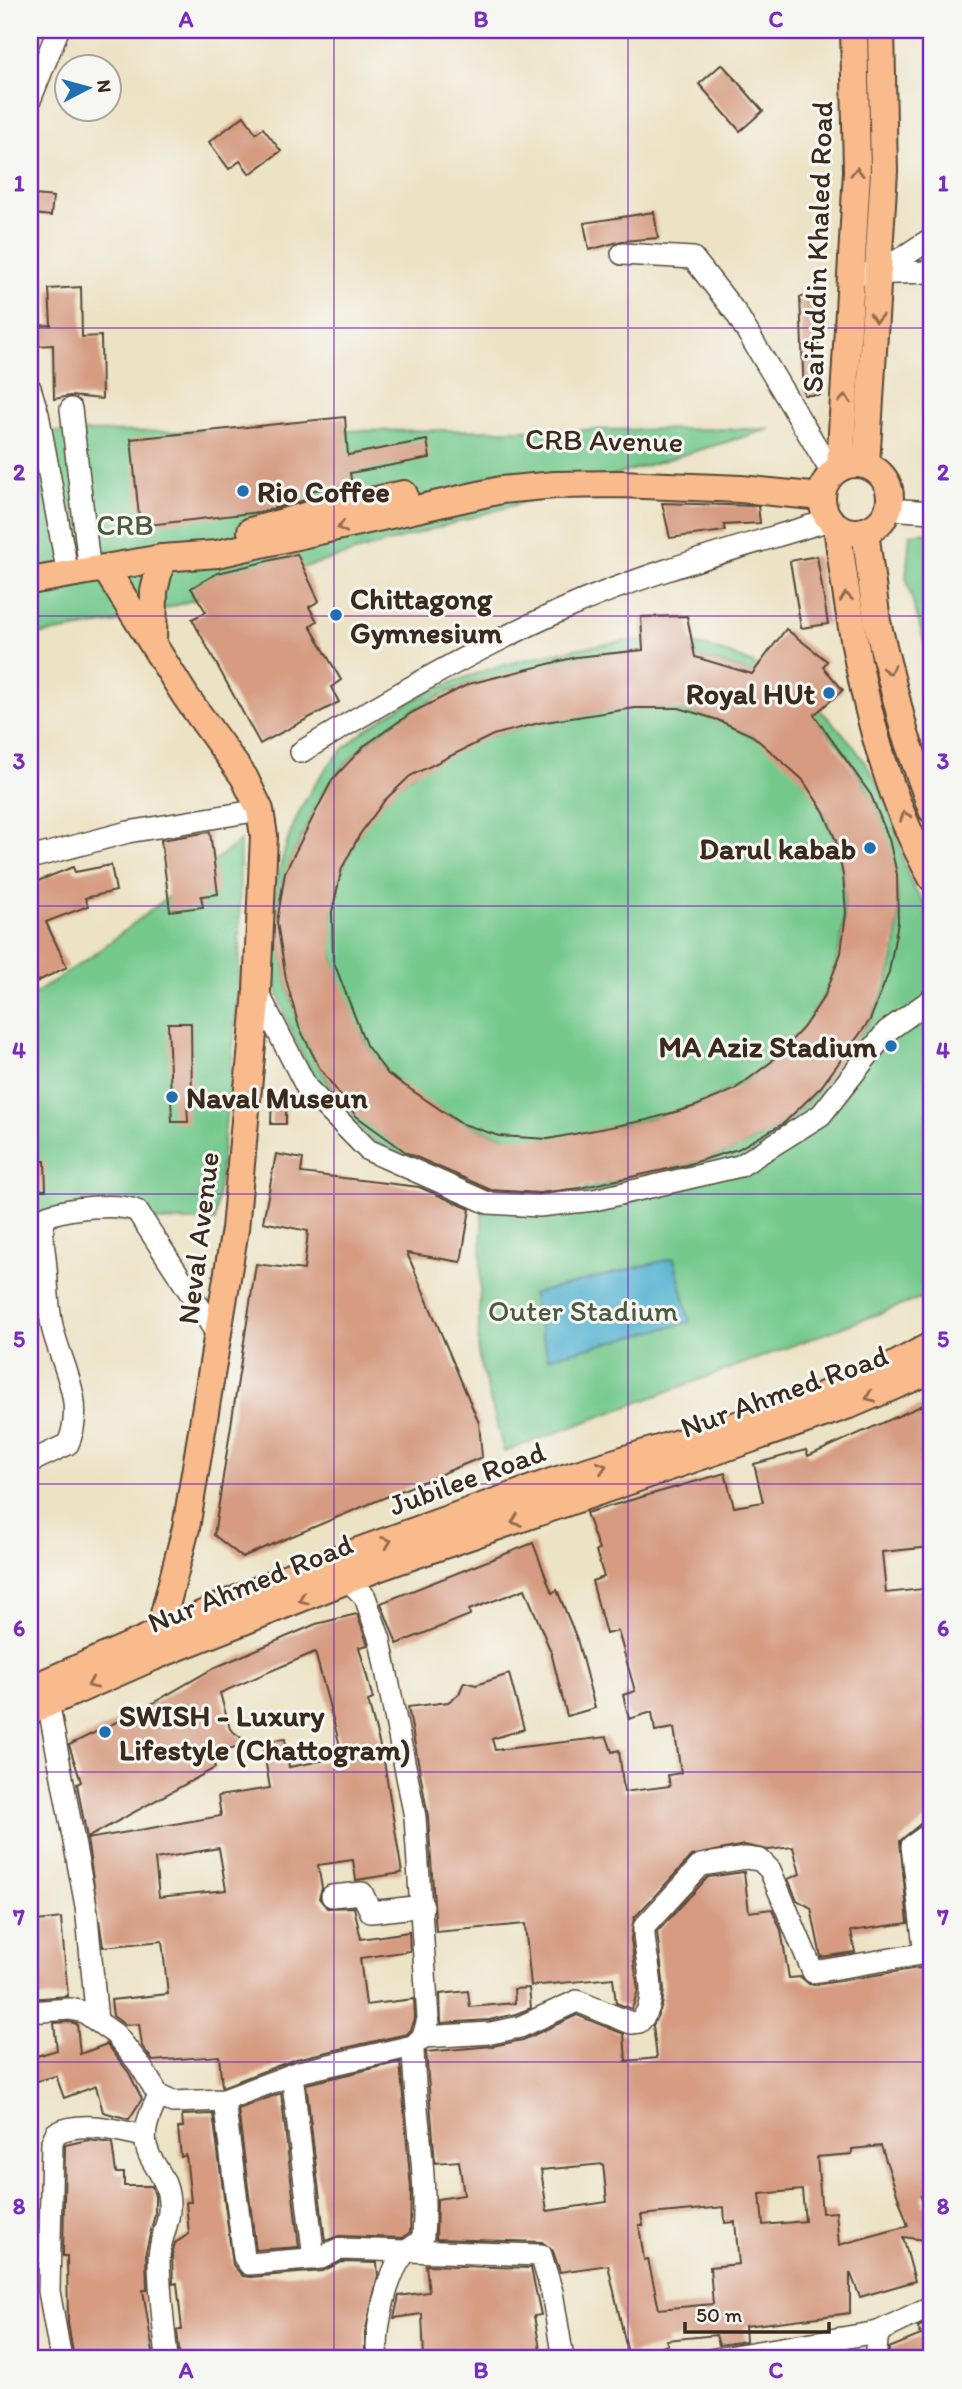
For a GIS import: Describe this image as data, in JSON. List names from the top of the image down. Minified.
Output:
{"streets":{"main road":["Saifuddin Khaled Road","CRB Avenue","Neval Avenue","Nur Ahmed Road","Jubilee Road"]},"crossings":[["Saifuddin Khaled Road","CRB Avenue"],["CRB Avenue","Neval Avenue"],["Neval Avenue","Nur Ahmed Road"],["Neval Avenue","Jubilee Road"],["Nur Ahmed Road","Jubilee Road"]],"one_way":["Nur Ahmed Road","Jubilee Road"],"parks":["CRB","Outer Stadium"],"places":["Rio Coffee","Chittagong Gymnesium","Royal HUt","Darul kabab","MA Aziz Stadium","Naval Museun","SWISH - Luxury Lifestyle (Chattogram)"],"scale_bar":"50 m","north":"right","grid":{"columns":["A","B","C"],"rows":["1","2","3","4","5","6","7","8"]}}
